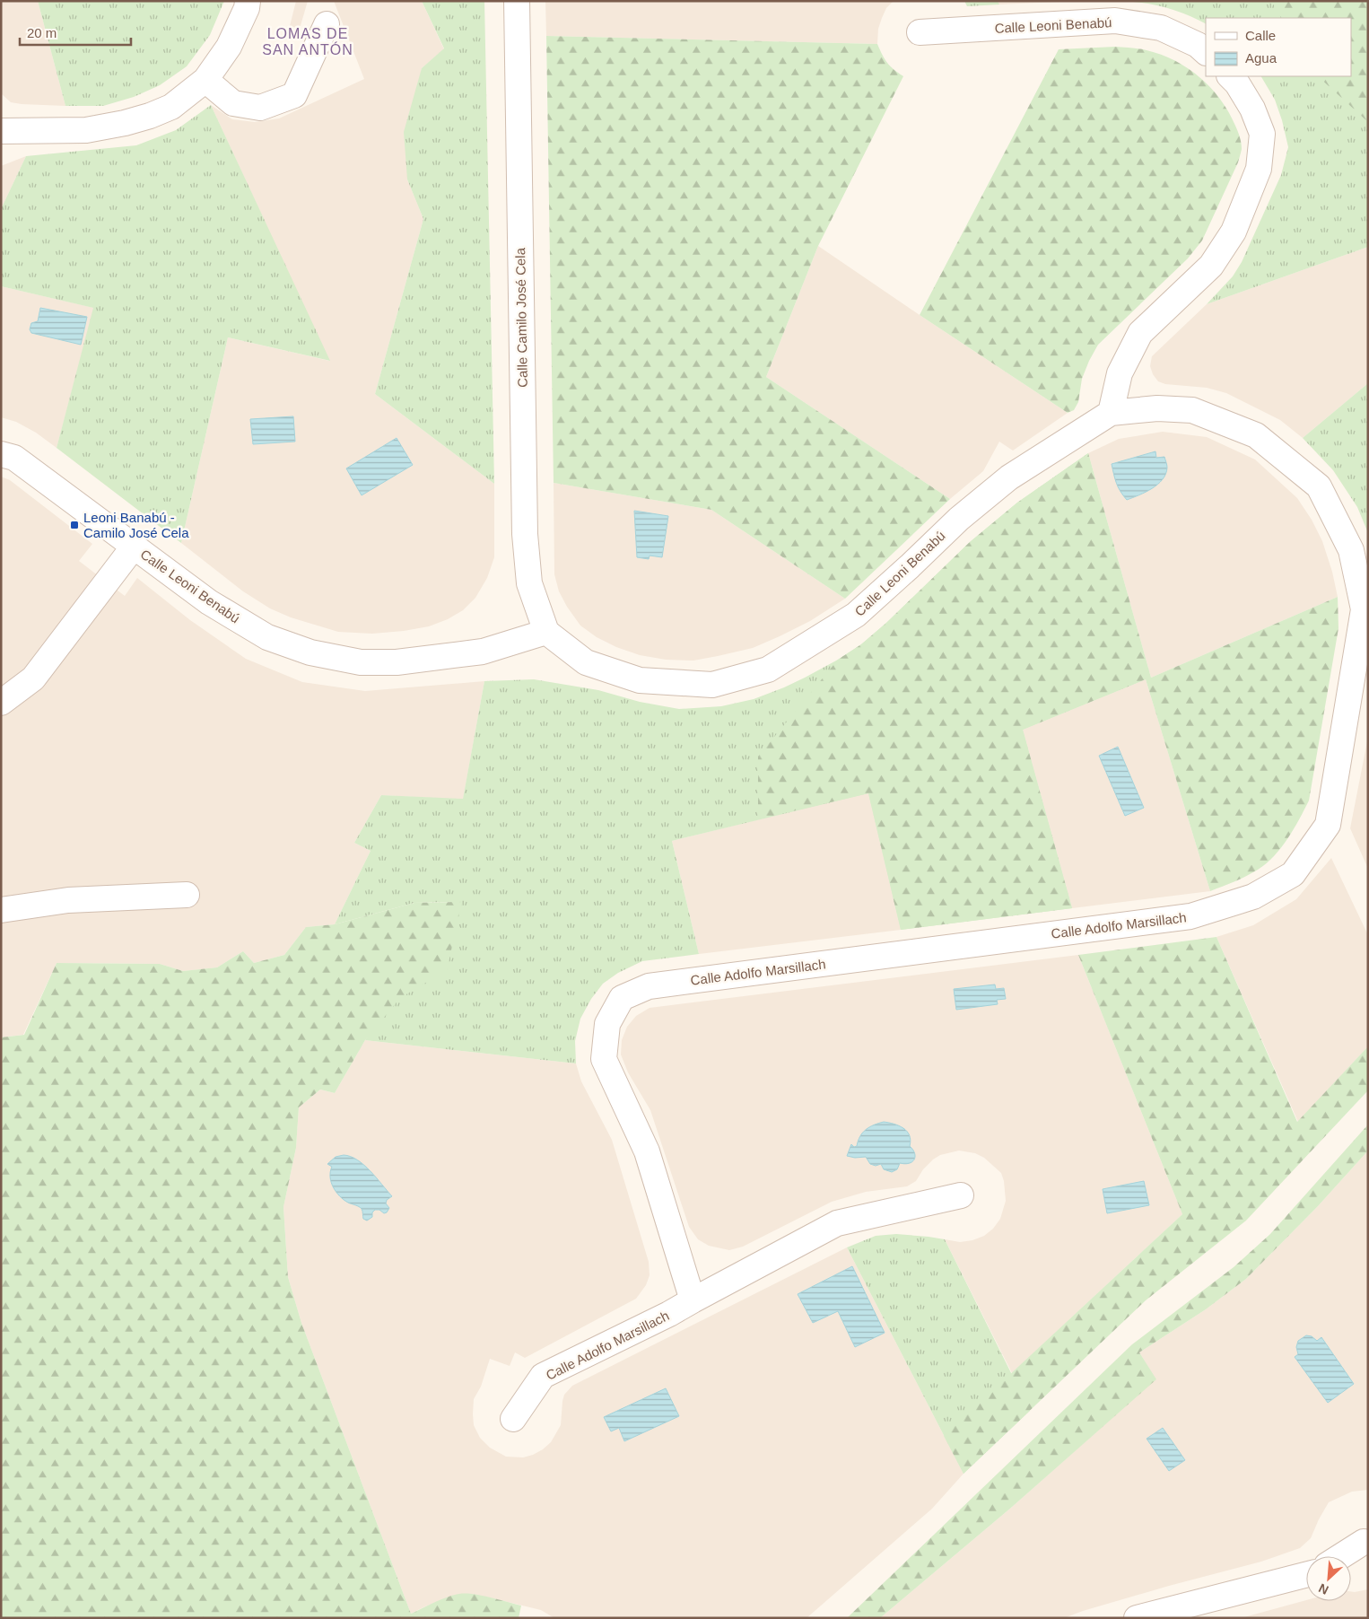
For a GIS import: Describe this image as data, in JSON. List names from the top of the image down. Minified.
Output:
{"streets":{"street":["Calle Leoni Benabú","Calle Camilo José Cela","Calle Adolfo Marsillach"]},"crossings":[["Calle Leoni Benabú","Calle Camilo José Cela"],["Calle Leoni Benabú","Calle Adolfo Marsillach"]],"districts":["LOMAS DE SAN ANTÓN"],"places":{"transit":["Leoni Banabú - Camilo José Cela"]},"legend":["Calle","Agua"],"scale_bar":"20 m","north":"bottom left"}
